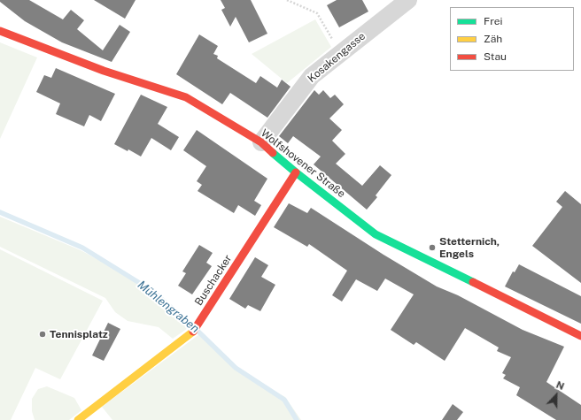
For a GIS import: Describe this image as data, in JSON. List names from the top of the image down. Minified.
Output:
{"streets":{"street":["Kosakengasse","Wolfshovener Straße","Buschacker"]},"crossings":[["Kosakengasse","Wolfshovener Straße"],["Wolfshovener Straße","Buschacker"]],"water":["Mühlengraben"],"places":["Stetternich, Engels","Tennisplatz"],"legend":["Frei","Zäh","Stau"],"north":"top"}
